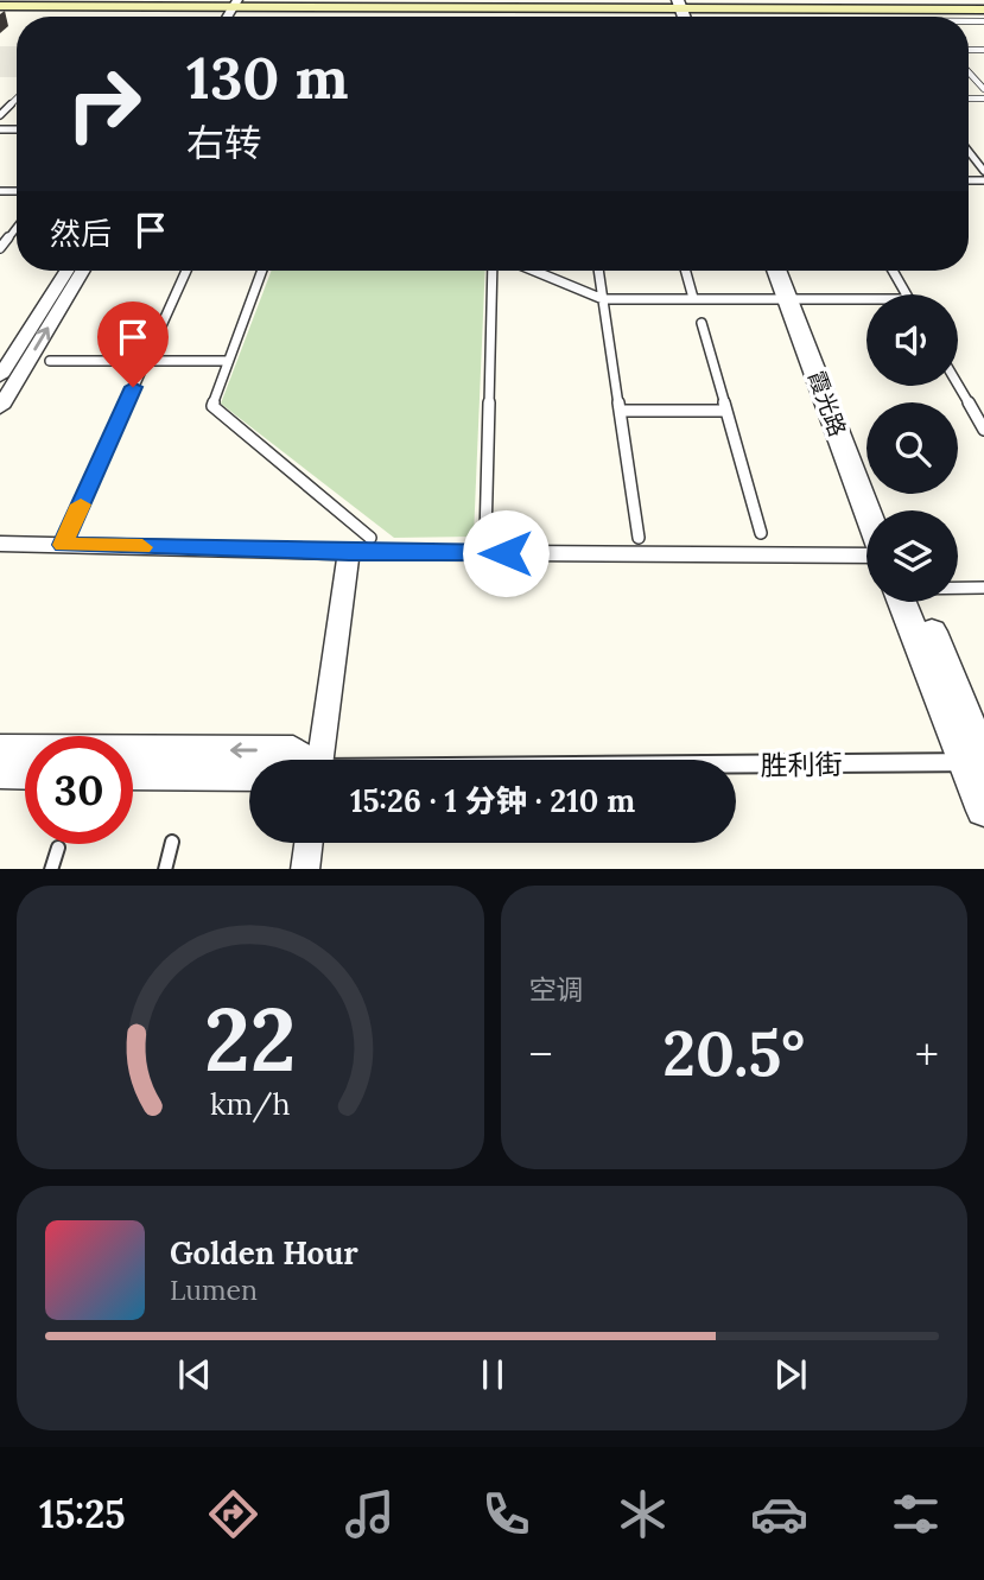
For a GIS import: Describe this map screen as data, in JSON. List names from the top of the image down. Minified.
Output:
{"streets":{"street":["霞光路","胜利街"]},"page":{"turn":["130 m","右转"],"then":"然后","limit":"30","trip":"15:26 · 1 分钟 · 210 m","tile":"空调","heat":["−","20.5°","+"],"song":["Golden Hour","Lumen"],"tabs":"15:25","gauge":["22","km/h"]}}
